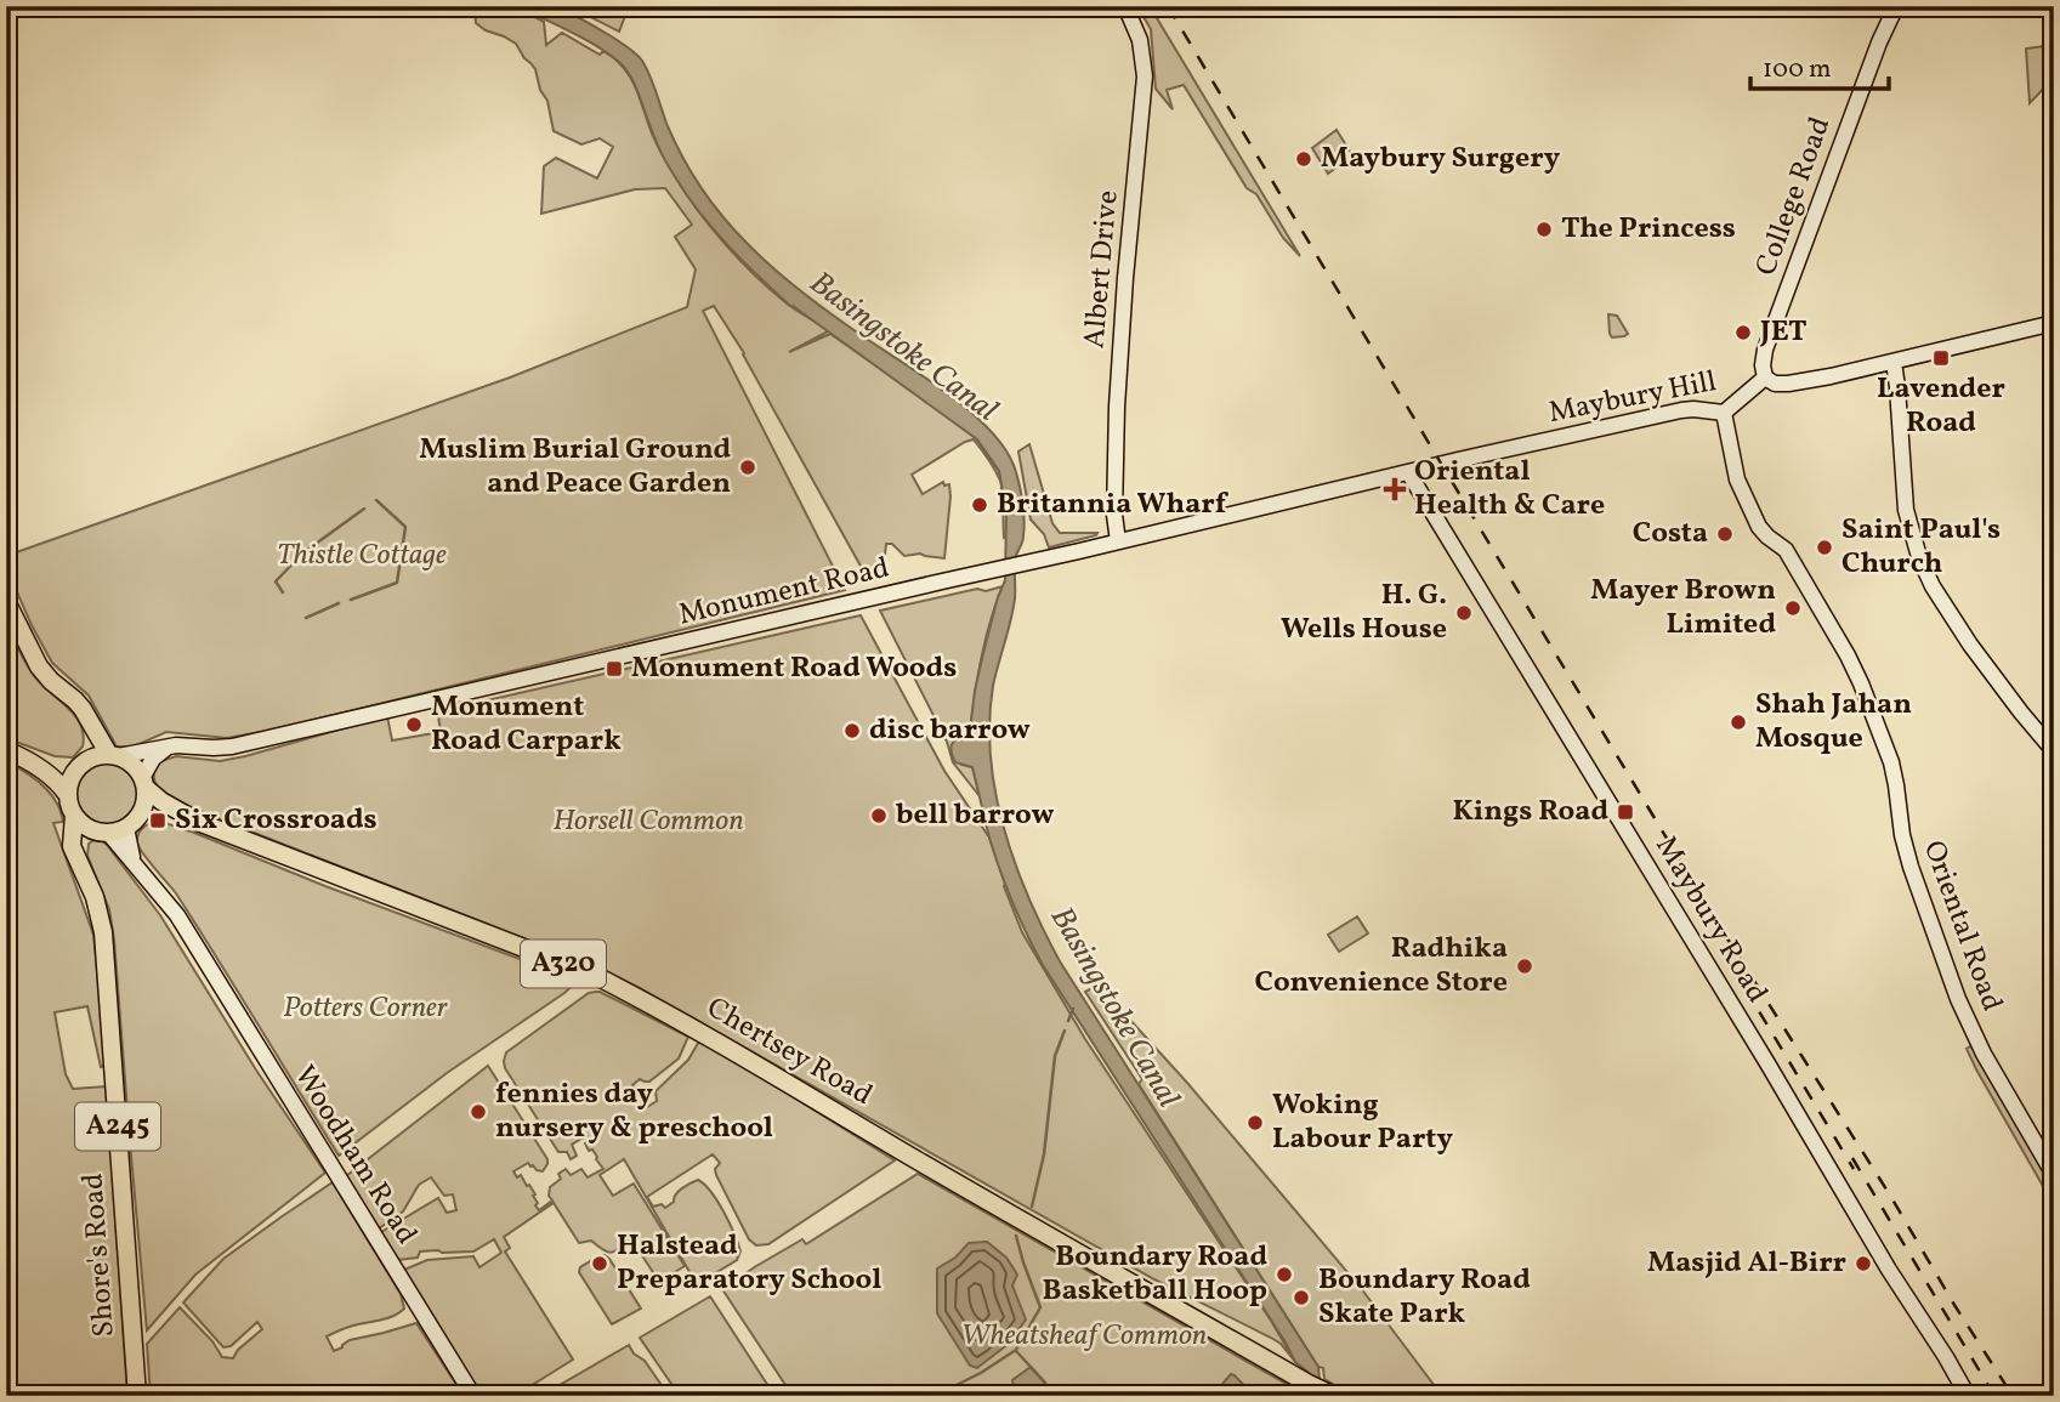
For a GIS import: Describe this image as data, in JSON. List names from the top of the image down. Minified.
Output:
{"streets":{"main road":["A320","Chertsey Road","A245","Shore's Road"],"street":["College Road","Albert Drive","Maybury Hill","Monument Road","Maybury Road","Oriental Road","Woodham Road"]},"crossings":[["College Road","Maybury Hill"],["Albert Drive","Monument Road"],["Maybury Hill","Monument Road"],["Maybury Hill","Maybury Road"],["Maybury Hill","Oriental Road"],["Monument Road","Maybury Road"],["Monument Road","Chertsey Road"],["Monument Road","A245"],["Monument Road","Woodham Road"],["Monument Road","Shore's Road"],["Chertsey Road","A245"],["Chertsey Road","Woodham Road"],["Chertsey Road","Shore's Road"],["A245","Woodham Road"],["A245","Shore's Road"],["Woodham Road","Shore's Road"]],"water":["Basingstoke Canal"],"parks":["Thistle Cottage","Horsell Common","Potters Corner","Wheatsheaf Common"],"places":{"other":["Maybury Surgery","The Princess","JET","Muslim Burial Ground and Peace Garden","Britannia Wharf","Costa","Saint Paul's Church","Mayer Brown Limited","H. G. Wells House","Shah Jahan Mosque","Monument Road Carpark","disc barrow","bell barrow","Radhika Convenience Store","fennies day nursery & preschool","Woking Labour Party","Halstead Preparatory School","Masjid Al-Birr","Boundary Road Basketball Hoop","Boundary Road Skate Park"],"transit":["Lavender Road","Monument Road Woods","Kings Road","Six Crossroads"],"health":["Oriental Health & Care"]},"scale_bar":"100 m"}
